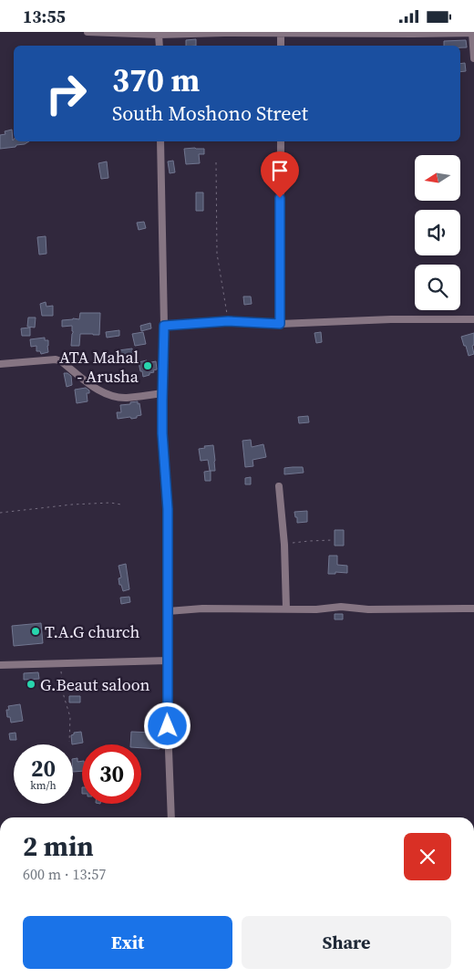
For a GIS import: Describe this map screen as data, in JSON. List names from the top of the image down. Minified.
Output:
{"places":["ATA Mahal - Arusha","T.A.G church","G.Beaut saloon"],"north":"left","page":{"status":"13:55","turn":["370 m","South Moshono Street"],"speed":"20 km/h","limit":"30","heading":["2 min","600 m · 13:57"],"buttons":["Exit","Share"]}}
